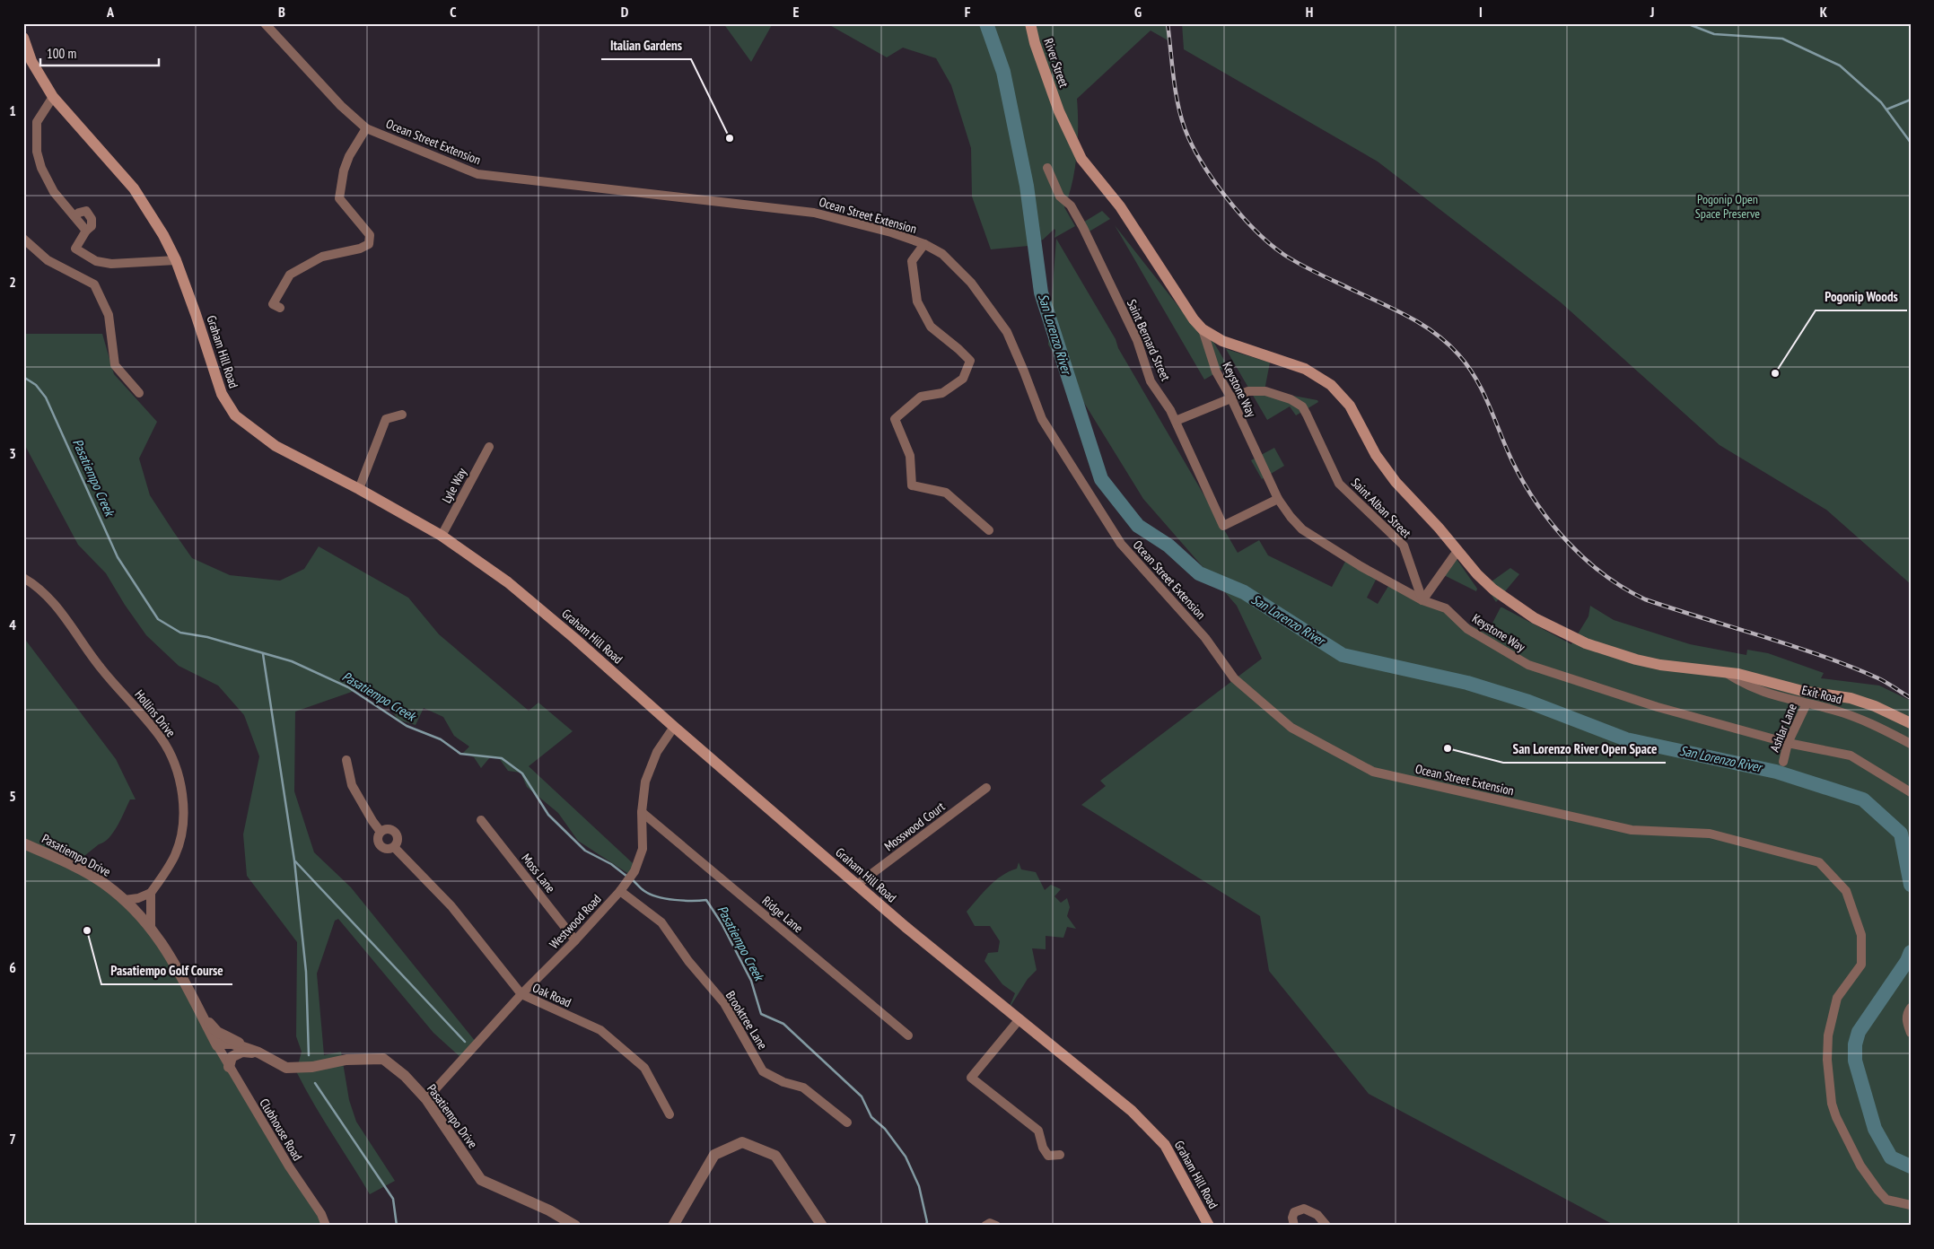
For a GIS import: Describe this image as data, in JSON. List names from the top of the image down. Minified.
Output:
{"streets":{"main road":["River Street","Graham Hill Road"],"street":["Ocean Street Extension","Saint Bernard Street","Keystone Way","Lyle Way","Saint Alban Street","Exit Road","Hollins Drive","Ashlar Lane","Mosswood Court","Pasatiempo Drive","Moss Lane","Ridge Lane","Westwood Road","Oak Road","Brooktree Lane","Clubhouse Road"]},"crossings":[["River Street","Keystone Way"],["Saint Bernard Street","Keystone Way"],["Saint Bernard Street","Saint Alban Street"],["Graham Hill Road","Lyle Way"],["Graham Hill Road","Mosswood Court"],["Graham Hill Road","Westwood Road"],["Keystone Way","Saint Alban Street"],["Keystone Way","Ashlar Lane"],["Exit Road","Ashlar Lane"],["Pasatiempo Drive","Westwood Road"],["Pasatiempo Drive","Clubhouse Road"],["Moss Lane","Westwood Road"],["Ridge Lane","Westwood Road"],["Westwood Road","Oak Road"],["Westwood Road","Brooktree Lane"]],"water":["San Lorenzo River","Pasatiempo Creek"],"parks":["Pogonip Open Space Preserve"],"places":["Italian Gardens","Pogonip Woods","San Lorenzo River Open Space","Pasatiempo Golf Course"],"scale_bar":"100 m","grid":{"columns":["A","B","C","D","E","F","G","H","I","J","K"],"rows":["1","2","3","4","5","6","7"]}}
